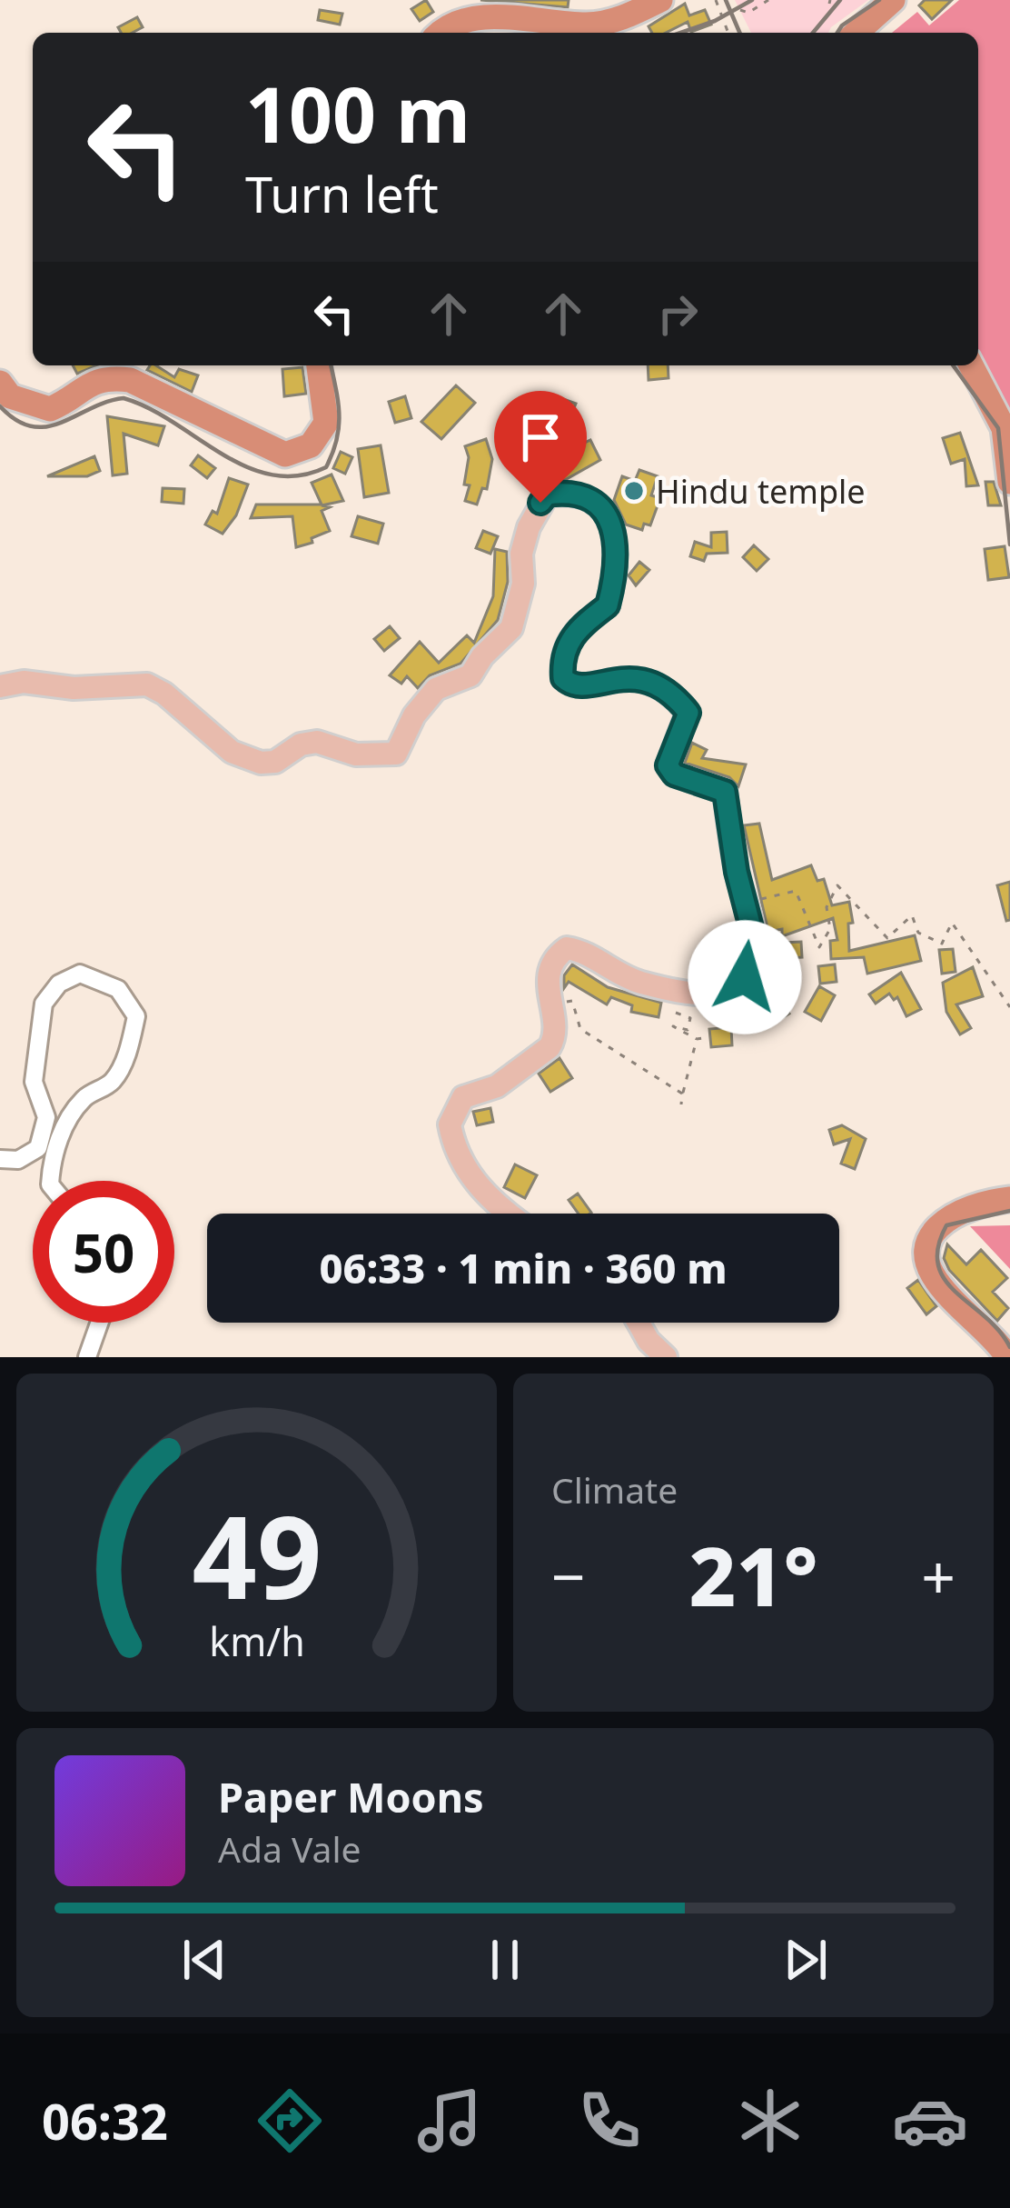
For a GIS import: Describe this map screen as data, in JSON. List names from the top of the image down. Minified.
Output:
{"places":["Hindu temple"],"page":{"turn":["100 m","Turn left"],"limit":"50","trip":"06:33 · 1 min · 360 m","tile":"Climate","heat":["−","21°","+"],"song":["Paper Moons","Ada Vale"],"tabs":"06:32","gauge":["49","km/h"]}}
